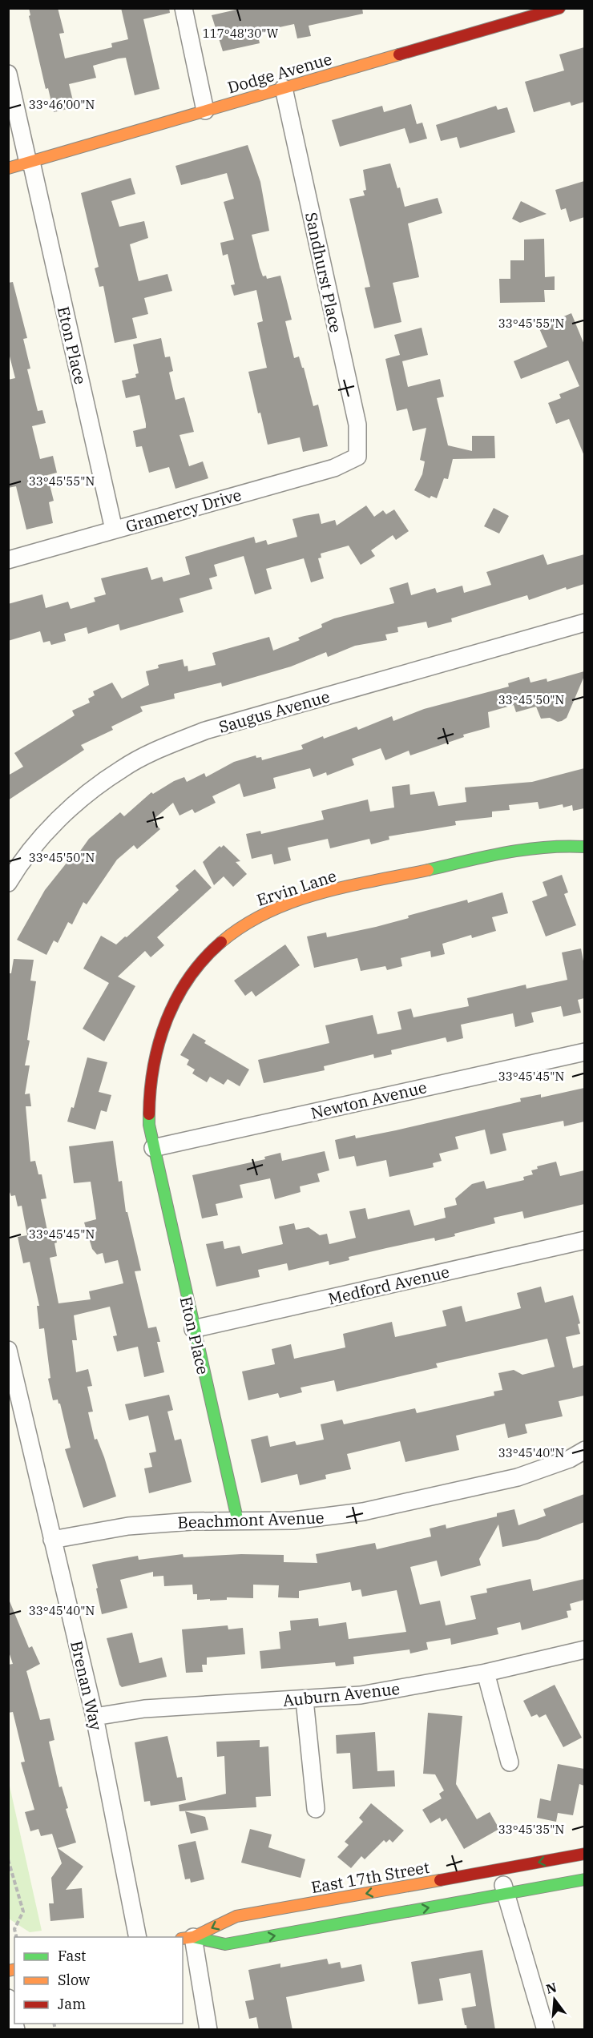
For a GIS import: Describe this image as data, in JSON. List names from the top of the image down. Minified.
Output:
{"streets":{"street":["Dodge Avenue","Sandhurst Place","Eton Place","Gramercy Drive","Saugus Avenue","Ervin Lane","Newton Avenue","Medford Avenue","Beachmont Avenue","Brenan Way","Auburn Avenue","East 17th Street"]},"crossings":[["Dodge Avenue","Sandhurst Place"],["Dodge Avenue","Eton Place"],["Sandhurst Place","Gramercy Drive"],["Eton Place","Gramercy Drive"],["Eton Place","Ervin Lane"],["Eton Place","Newton Avenue"],["Eton Place","Medford Avenue"],["Eton Place","Beachmont Avenue"],["Ervin Lane","Newton Avenue"],["Beachmont Avenue","Brenan Way"],["Brenan Way","Auburn Avenue"]],"legend":["Fast","Slow","Jam"],"north":"top","coordinates":["117°48'30\"W","33°46'00\"N","33°45'55\"N","33°45'50\"N","33°45'45\"N","33°45'40\"N","33°45'35\"N"]}
